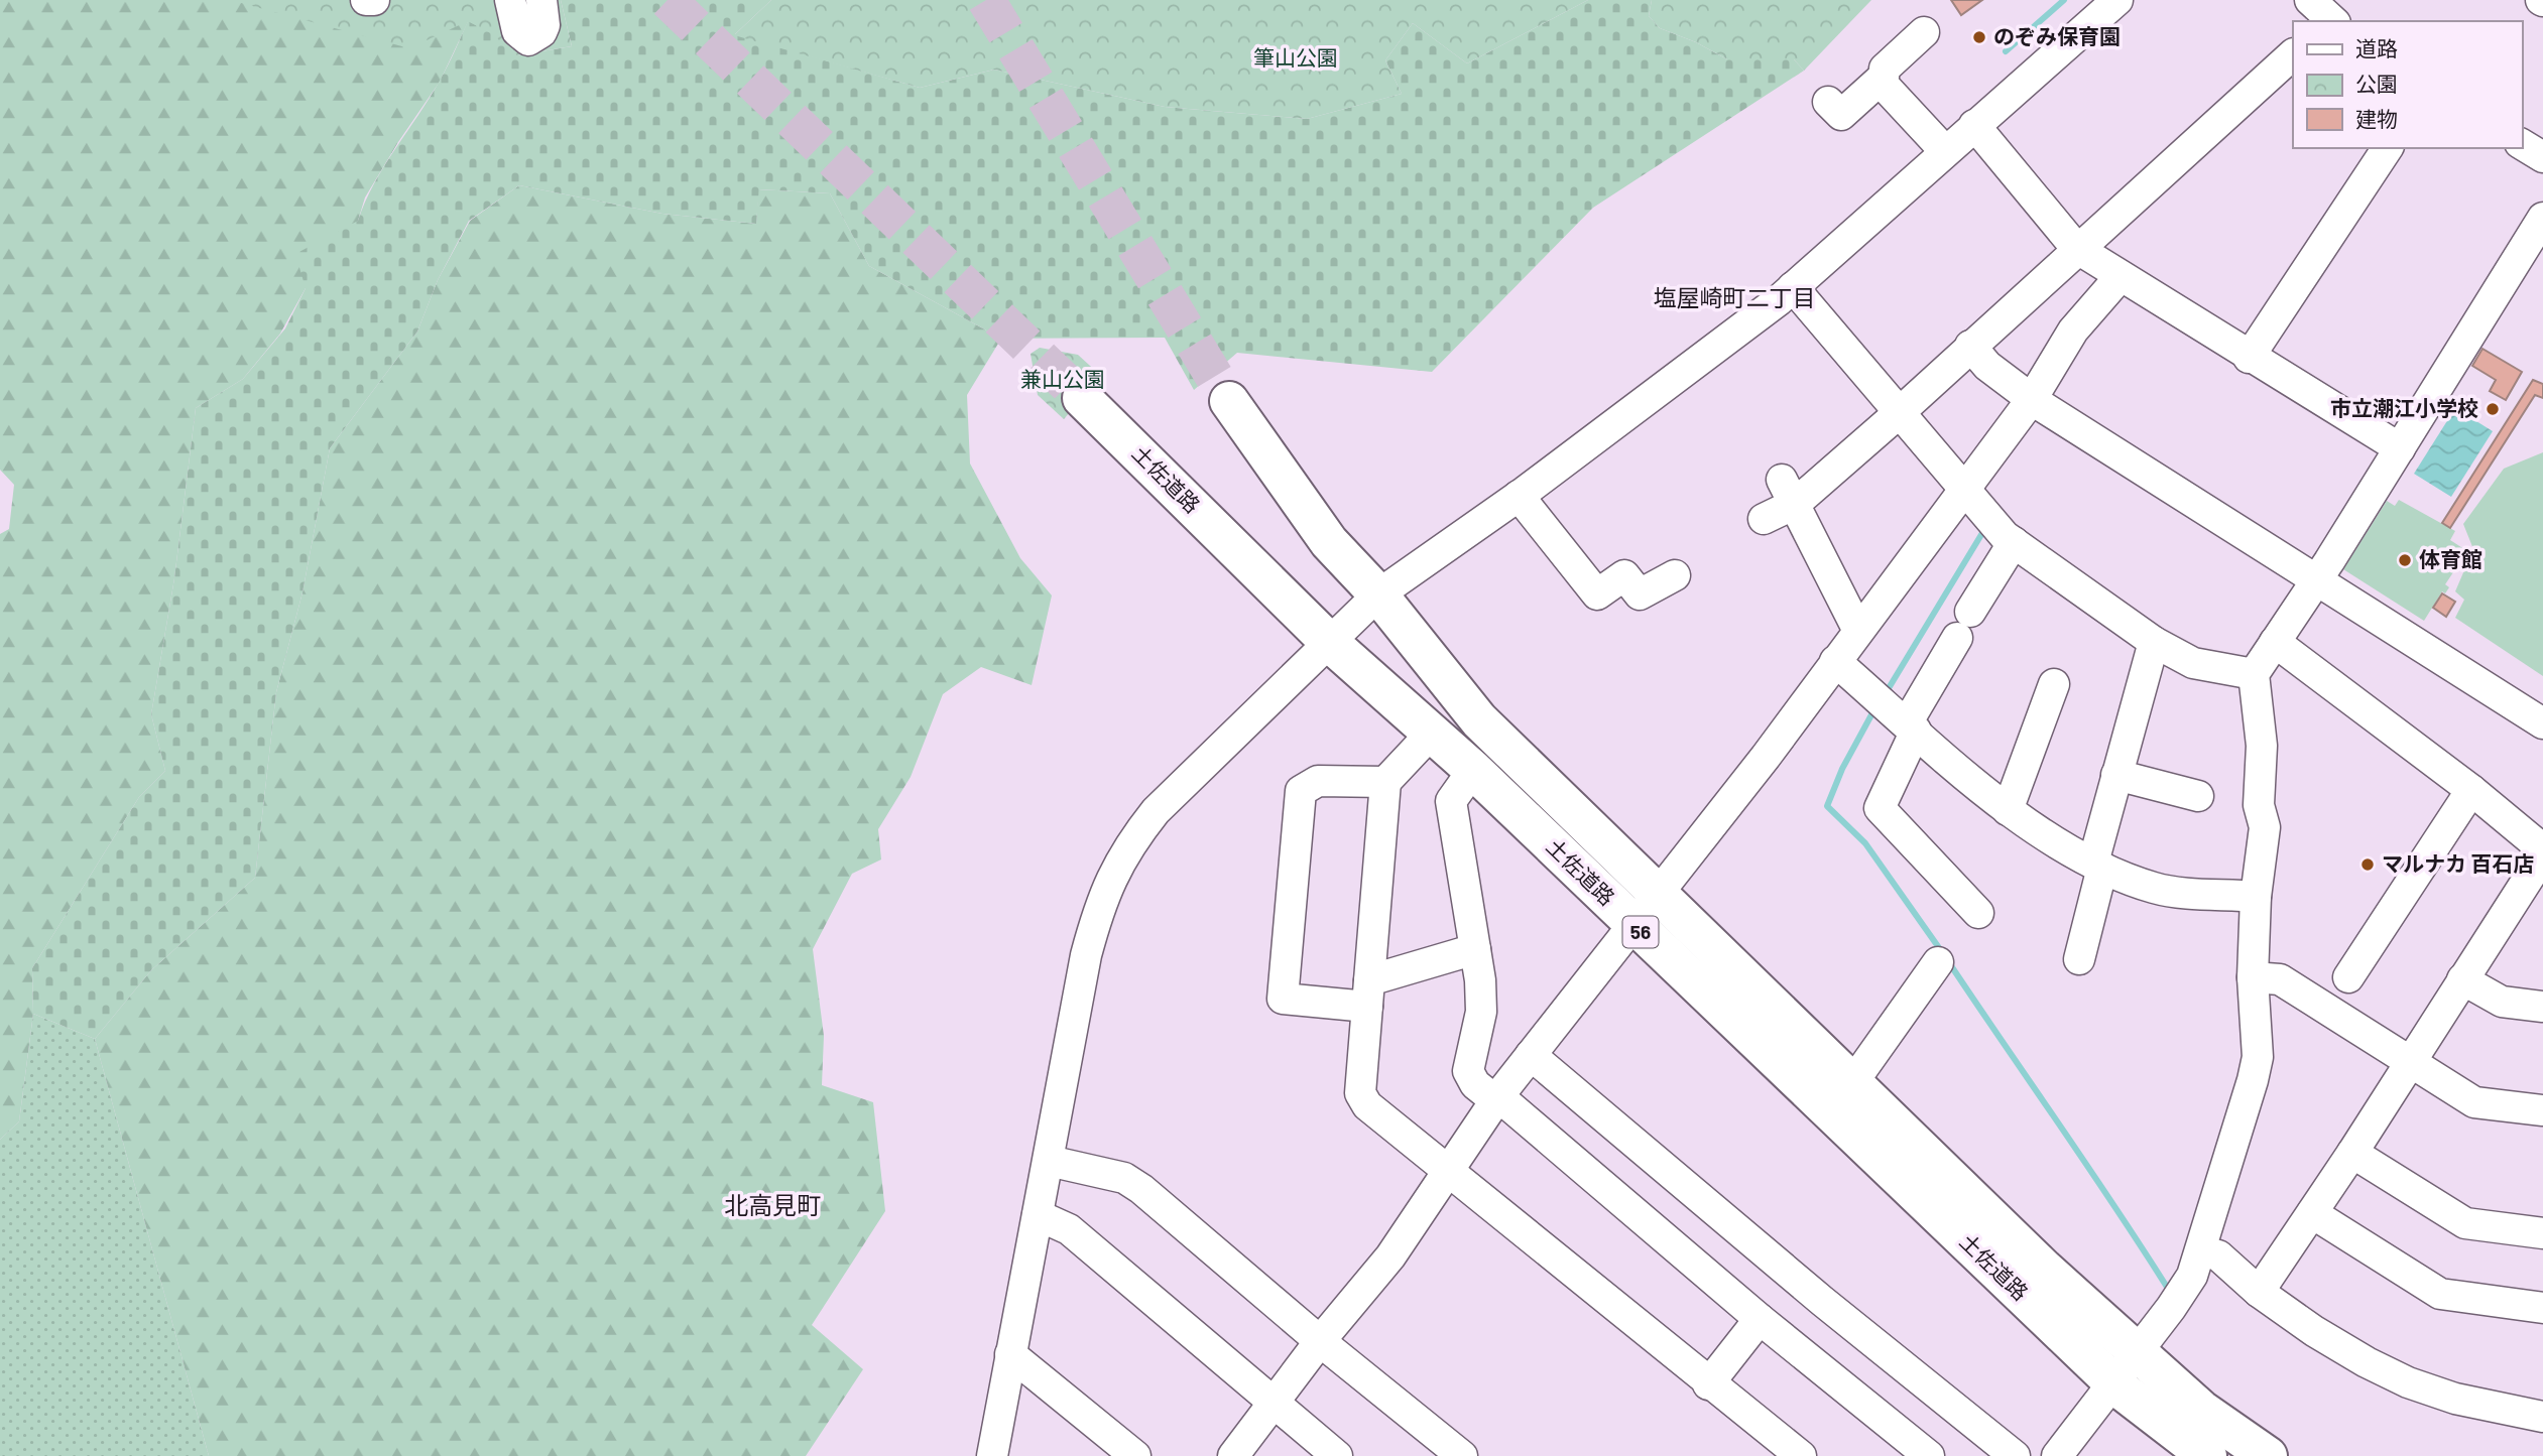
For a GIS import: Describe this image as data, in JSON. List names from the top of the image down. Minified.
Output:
{"streets":{"highway":["土佐道路","56"]},"districts":["塩屋崎町二丁目","北高見町"],"parks":["筆山公園","兼山公園"],"places":["のぞみ保育園","市立潮江小学校","体育館","マルナカ 百石店"],"legend":["道路","公園","建物"]}
